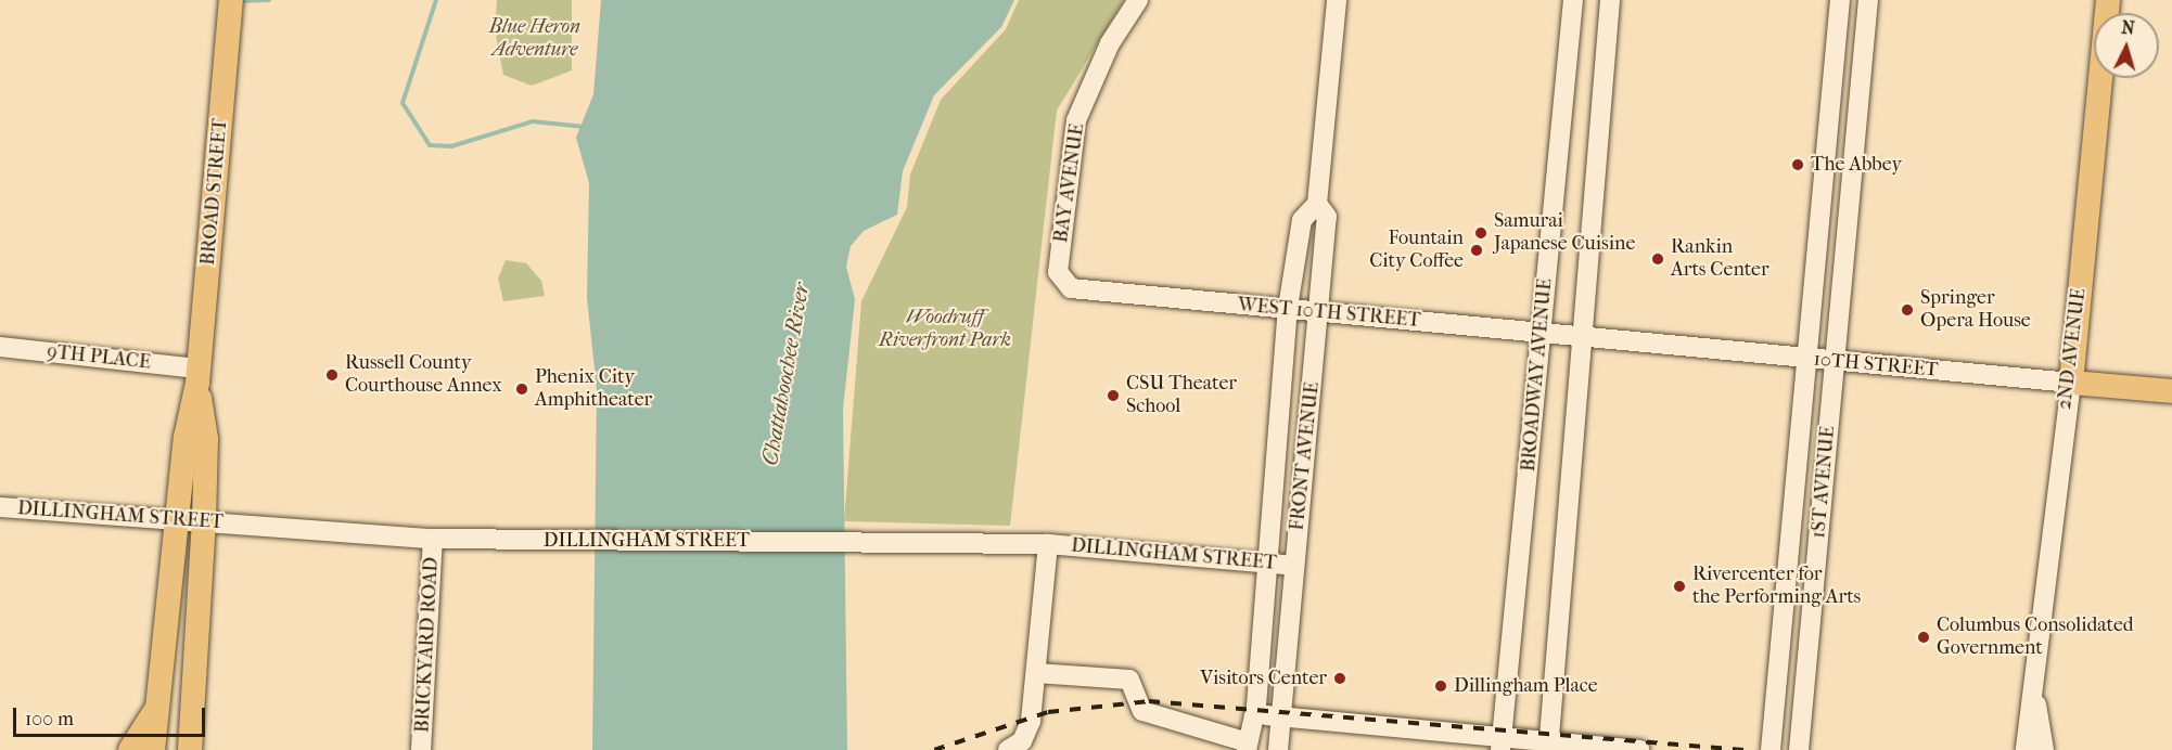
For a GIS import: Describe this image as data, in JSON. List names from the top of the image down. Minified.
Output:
{"streets":{"main road":["BROAD STREET","2ND AVENUE","10TH STREET"],"street":["BAY AVENUE","WEST 10TH STREET","9TH PLACE","BROADWAY AVENUE","FRONT AVENUE","1ST AVENUE","DILLINGHAM STREET","BRICKYARD ROAD"]},"crossings":[["BAY AVENUE","WEST 10TH STREET"],["BROAD STREET","9TH PLACE"],["WEST 10TH STREET","10TH STREET"],["WEST 10TH STREET","BROADWAY AVENUE"],["WEST 10TH STREET","FRONT AVENUE"],["2ND AVENUE","10TH STREET"],["10TH STREET","BROADWAY AVENUE"],["10TH STREET","1ST AVENUE"],["FRONT AVENUE","DILLINGHAM STREET"],["DILLINGHAM STREET","BRICKYARD ROAD"]],"water":["Chattahoochee River"],"parks":["Blue Heron Adventure","Woodruff Riverfront Park"],"places":["The Abbey","Samurai Japanese Cuisine","Fountain City Coffee","Rankin Arts Center","Springer Opera House","Russell County Courthouse Annex","Phenix City Amphitheater","CSU Theater School","Rivercenter for the Performing Arts","Columbus Consolidated Government","Visitors Center","Dillingham Place"],"scale_bar":"100 m","north":"top"}
